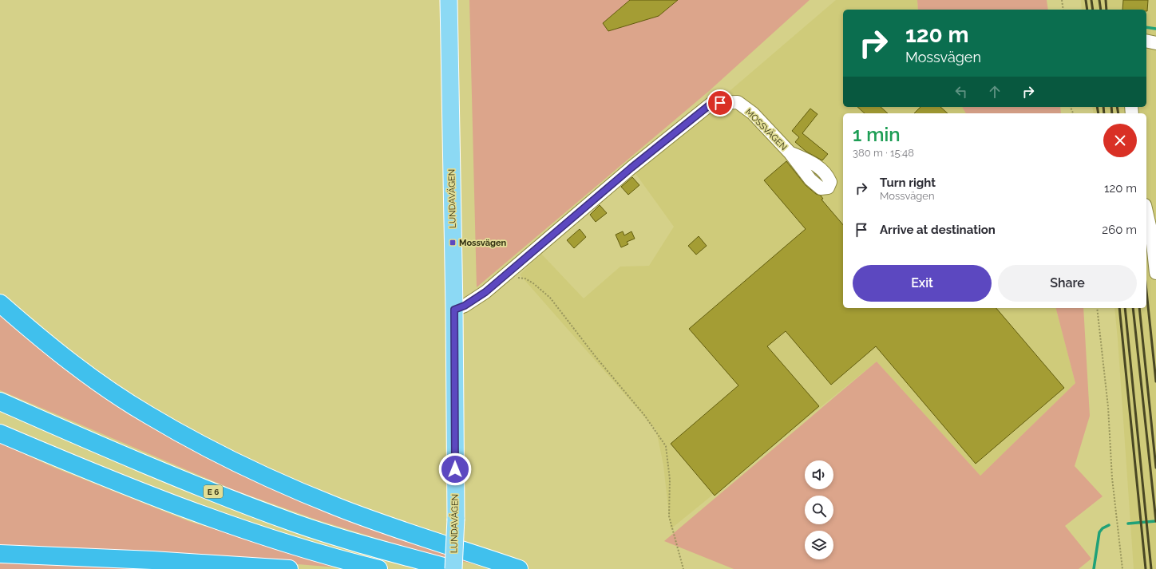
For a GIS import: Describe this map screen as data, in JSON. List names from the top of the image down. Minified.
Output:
{"streets":{"highway":["E 6"],"main road":["LUNDAVÄGEN"],"street":["MOSSVÄGEN"]},"crossings":[["MOSSVÄGEN","LUNDAVÄGEN"],["LUNDAVÄGEN","E 6"]],"places":{"transit":["Mossvägen"]},"page":{"turn":["120 m","Mossvägen"],"heading":["1 min","380 m · 15:48"],"list":[{"name":"Turn right","note":"Mossvägen","value":"120 m"},{"name":"Arrive at destination","value":"260 m"}],"buttons":["Exit","Share"]}}
